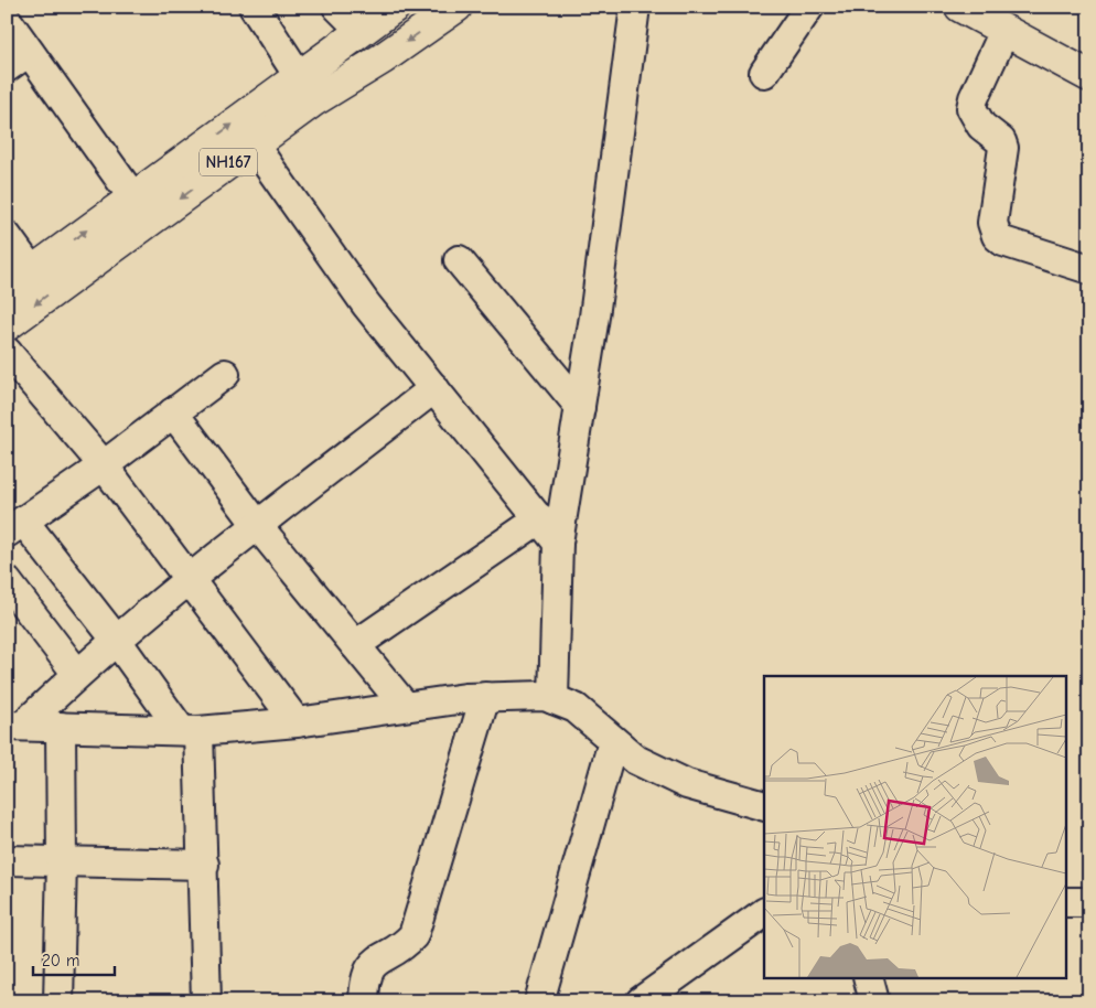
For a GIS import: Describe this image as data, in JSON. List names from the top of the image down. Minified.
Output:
{"streets":{"main road":["NH167"]},"scale_bar":"20 m"}
